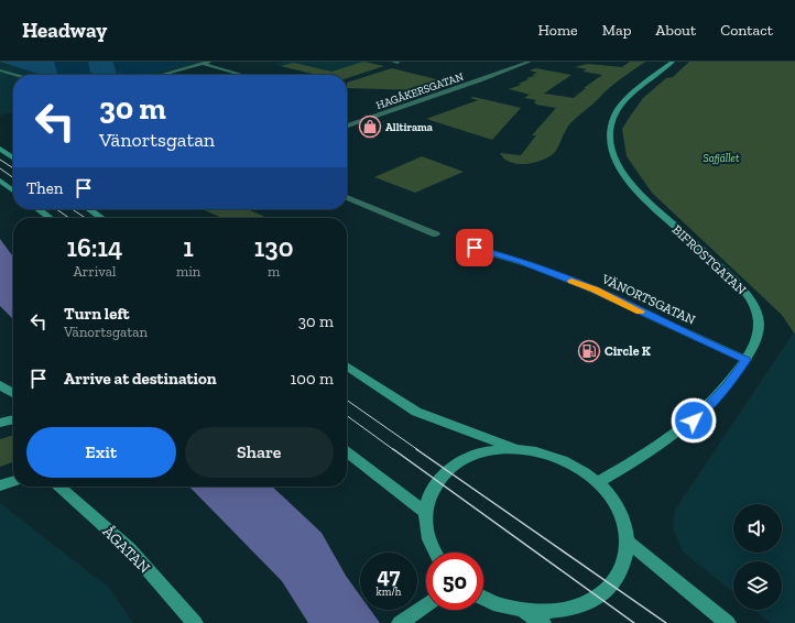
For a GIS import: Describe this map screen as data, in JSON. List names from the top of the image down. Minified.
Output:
{"streets":{"main road":["BIFROSTGATAN","ÅGATAN"],"street":["HAGÅKERSGATAN","VÄNORTSGATAN"]},"crossings":[["BIFROSTGATAN","VÄNORTSGATAN"]],"parks":["Safjället"],"places":{"shop":["Alltirama"],"fuel station":["Circle K"]},"page":{"header":"Headway","nav":["Home","Map","About","Contact"],"turn":["30 m","Vänortsgatan"],"then":"Then","eta":["16:14","Arrival","1","min","130","m"],"list":[{"name":"Turn left","note":"Vänortsgatan","value":"30 m"},{"name":"Arrive at destination","value":"100 m"}],"buttons":["Exit","Share"],"speed":"47 km/h","limit":"50"}}
